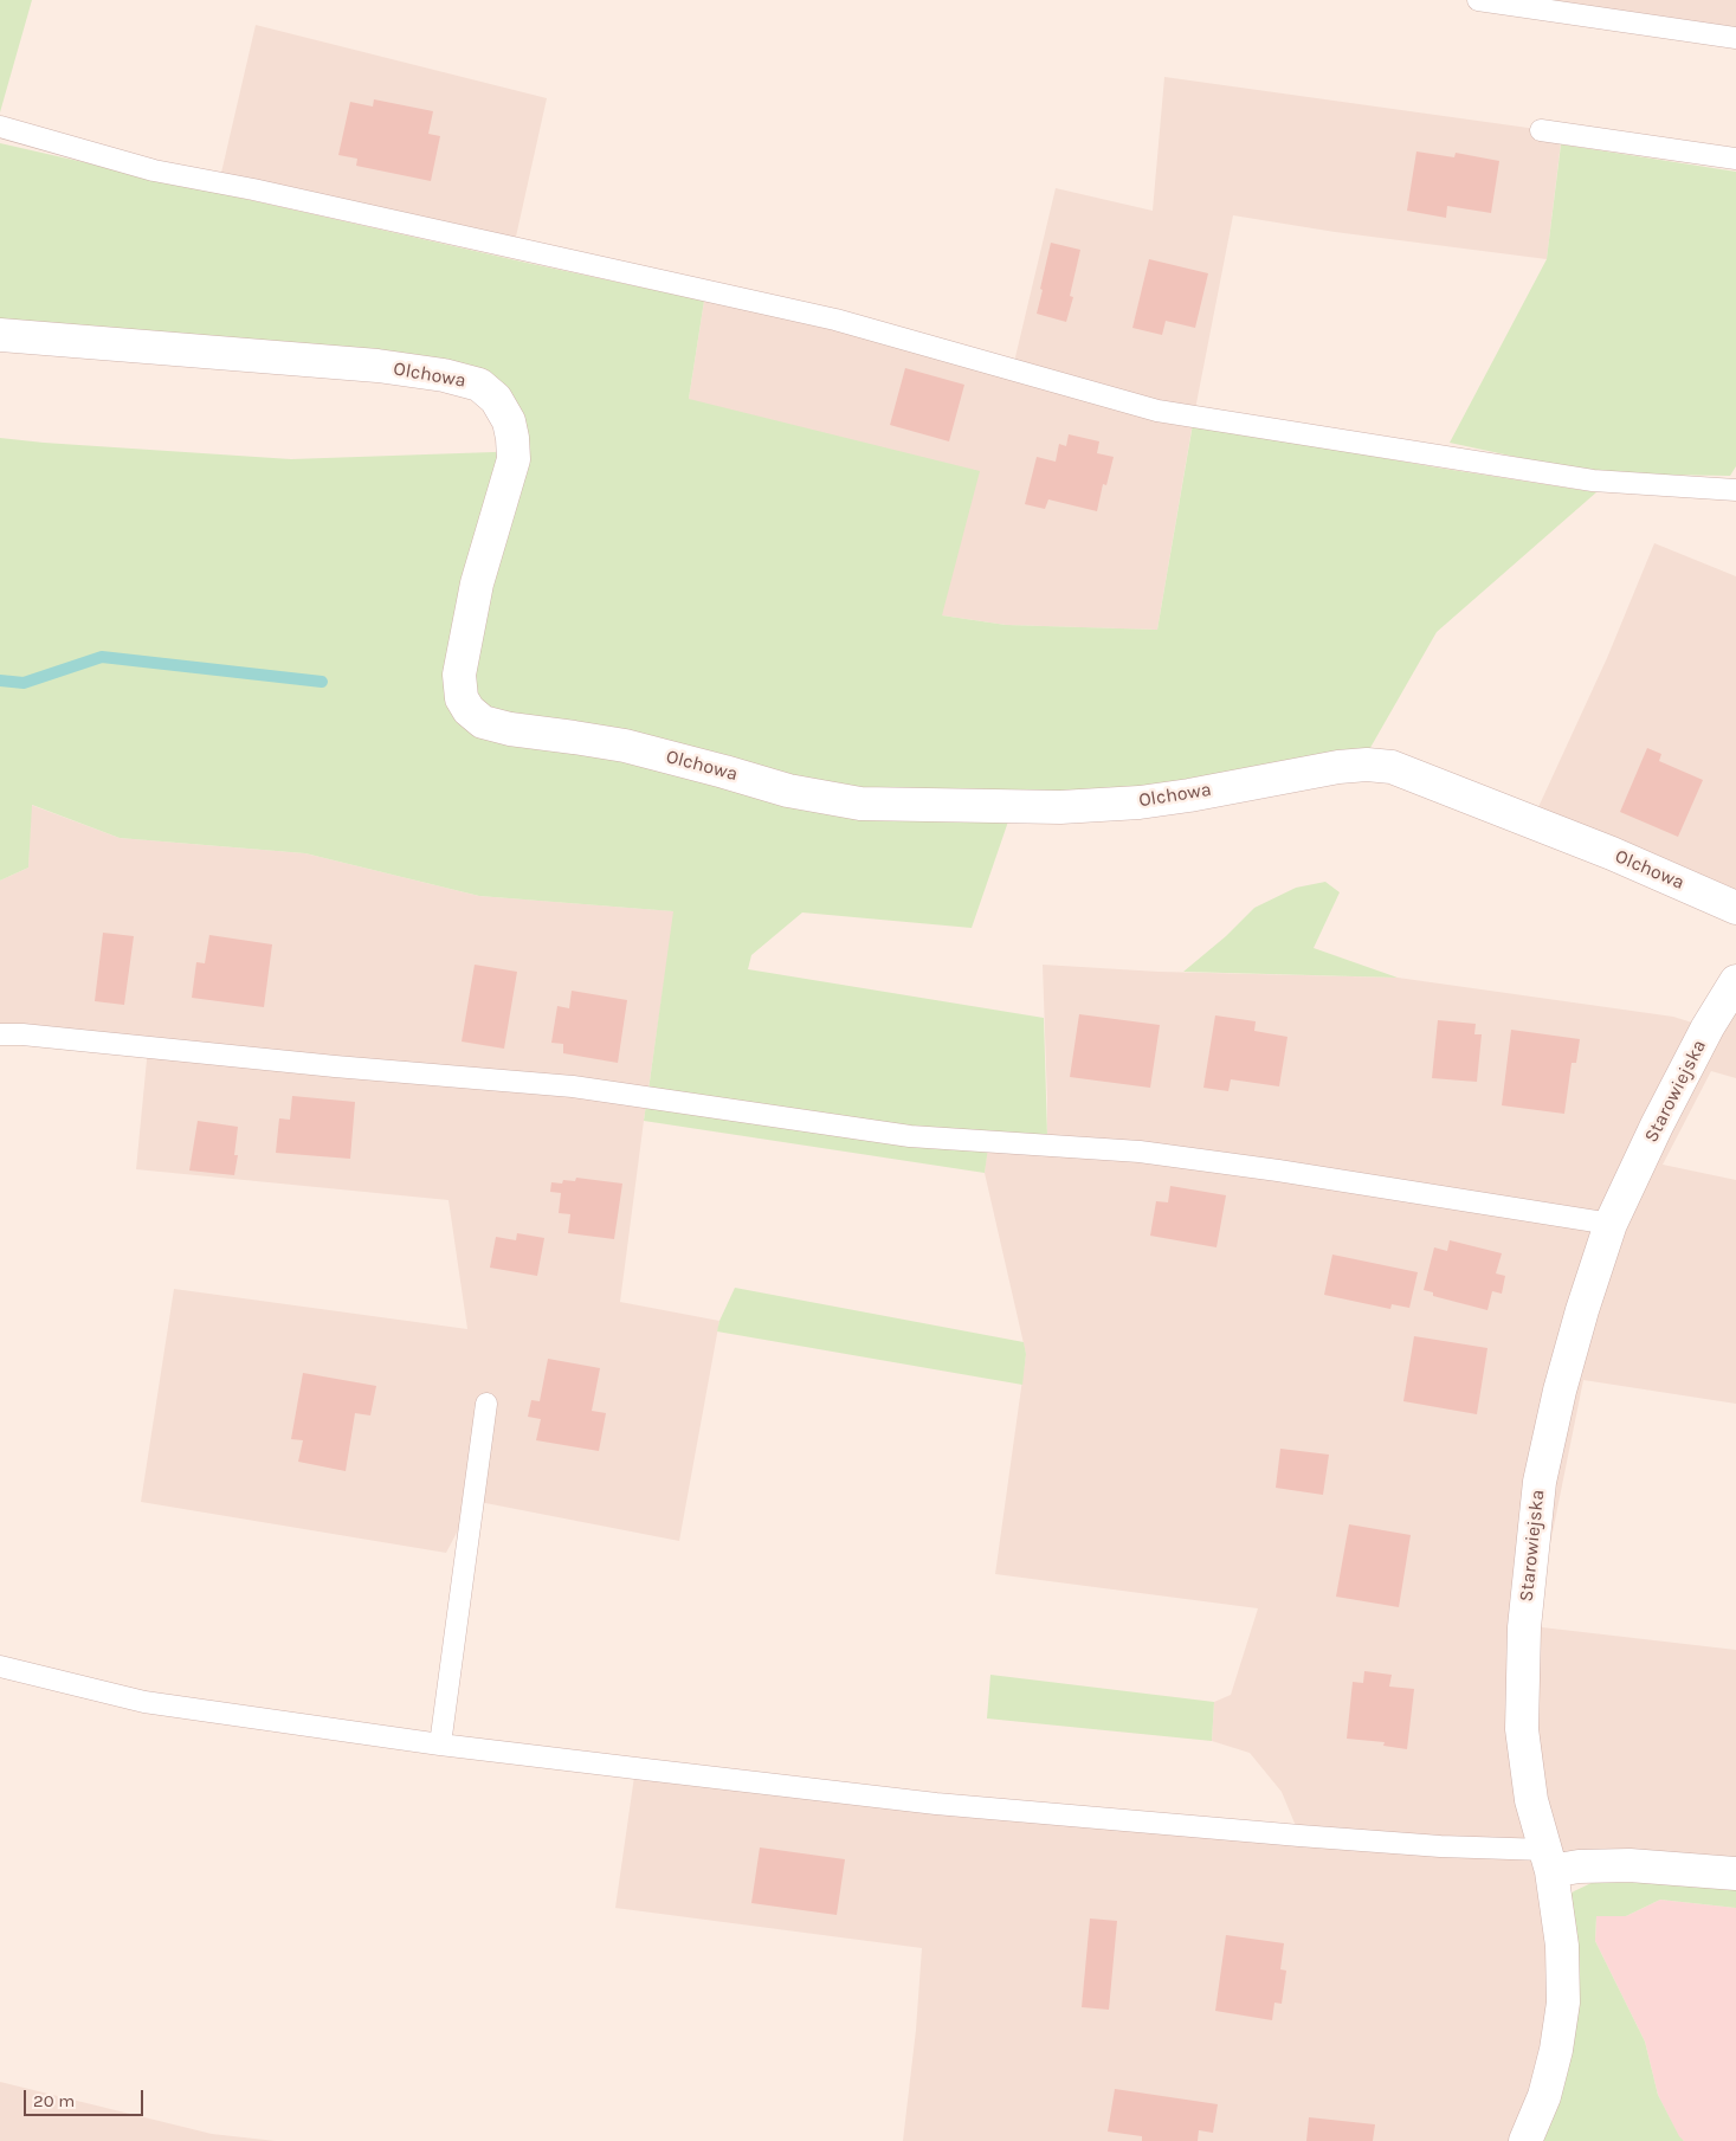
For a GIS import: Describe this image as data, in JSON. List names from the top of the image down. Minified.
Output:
{"streets":{"street":["Olchowa","Starowiejska"]},"scale_bar":"20 m"}
